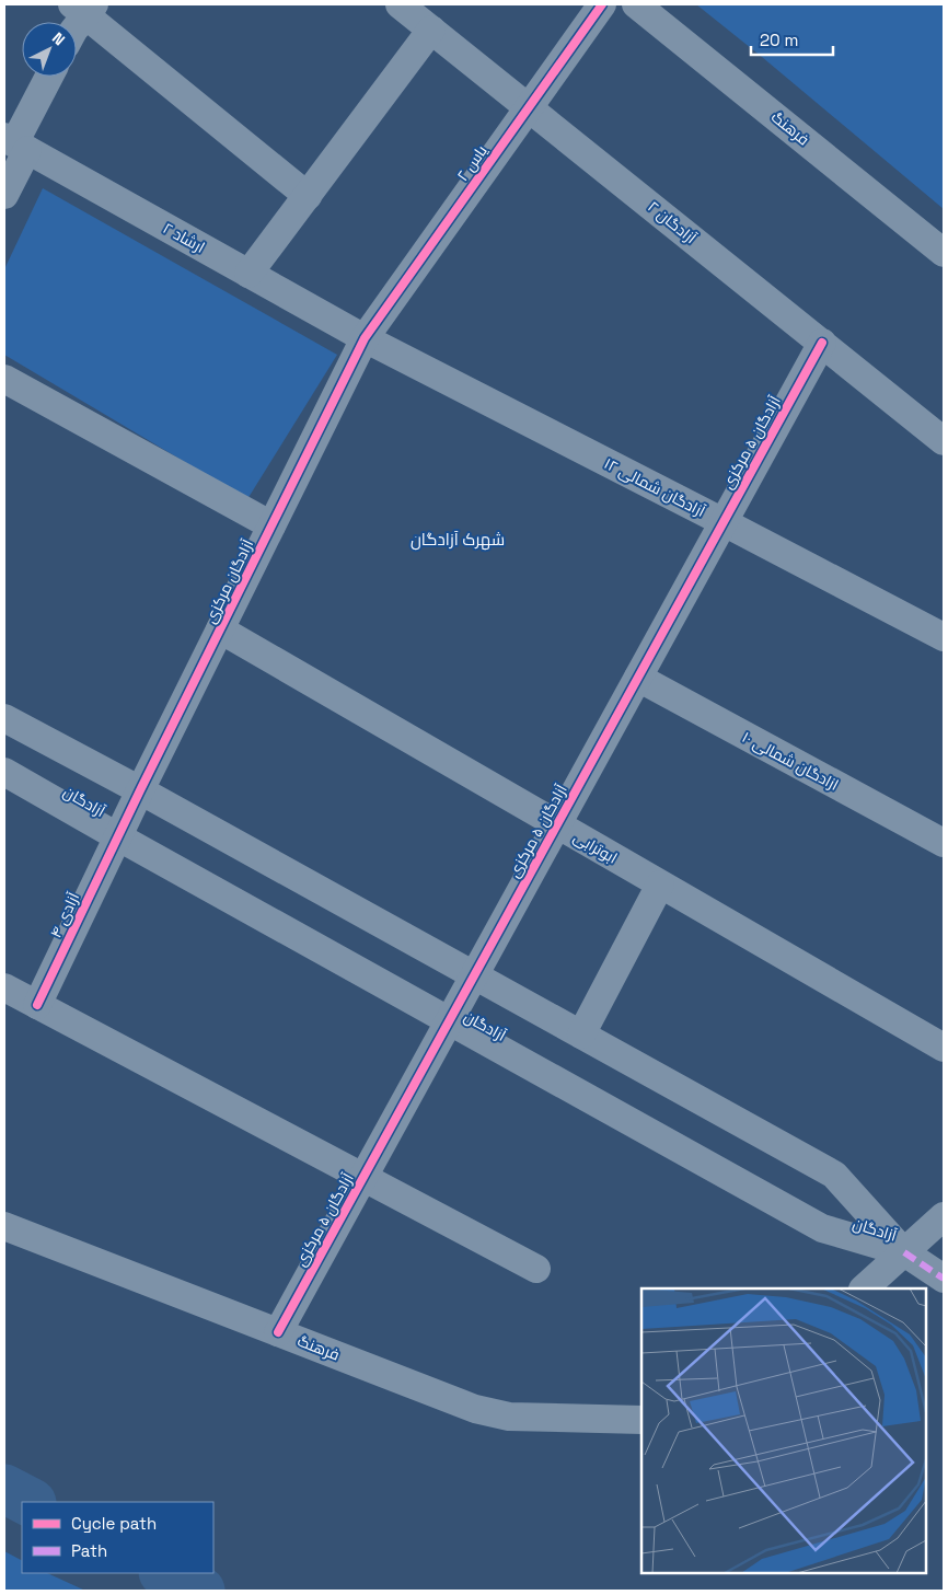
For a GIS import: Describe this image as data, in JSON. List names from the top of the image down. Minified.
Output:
{"streets":{"street":["فرهنگ","یاس ۲","آزادگان ۲","ارشاد ۲","آزادگان ۵ مرکزی","آزادگان شمالی ۱۲","آزادگان مرکزی","ازادگان شمالی ۱۰","آزادگان","ابوترابی","آزادی ۴"]},"crossings":[["فرهنگ","آزادگان ۵ مرکزی"],["یاس ۲","آزادگان ۲"],["یاس ۲","ارشاد ۲"],["یاس ۲","آزادگان شمالی ۱۲"],["یاس ۲","آزادگان مرکزی"],["آزادگان ۲","آزادگان ۵ مرکزی"],["ارشاد ۲","آزادگان شمالی ۱۲"],["ارشاد ۲","آزادگان مرکزی"],["آزادگان ۵ مرکزی","آزادگان شمالی ۱۲"],["آزادگان ۵ مرکزی","ازادگان شمالی ۱۰"],["آزادگان ۵ مرکزی","آزادگان"],["آزادگان ۵ مرکزی","ابوترابی"],["آزادگان شمالی ۱۲","آزادگان مرکزی"],["آزادگان مرکزی","آزادگان"],["آزادگان مرکزی","ابوترابی"],["آزادگان مرکزی","آزادی ۴"],["آزادگان","آزادی ۴"]],"districts":["شهرک آزادگان"],"legend":["Cycle path","Path"],"scale_bar":"20 m","north":"top right"}
